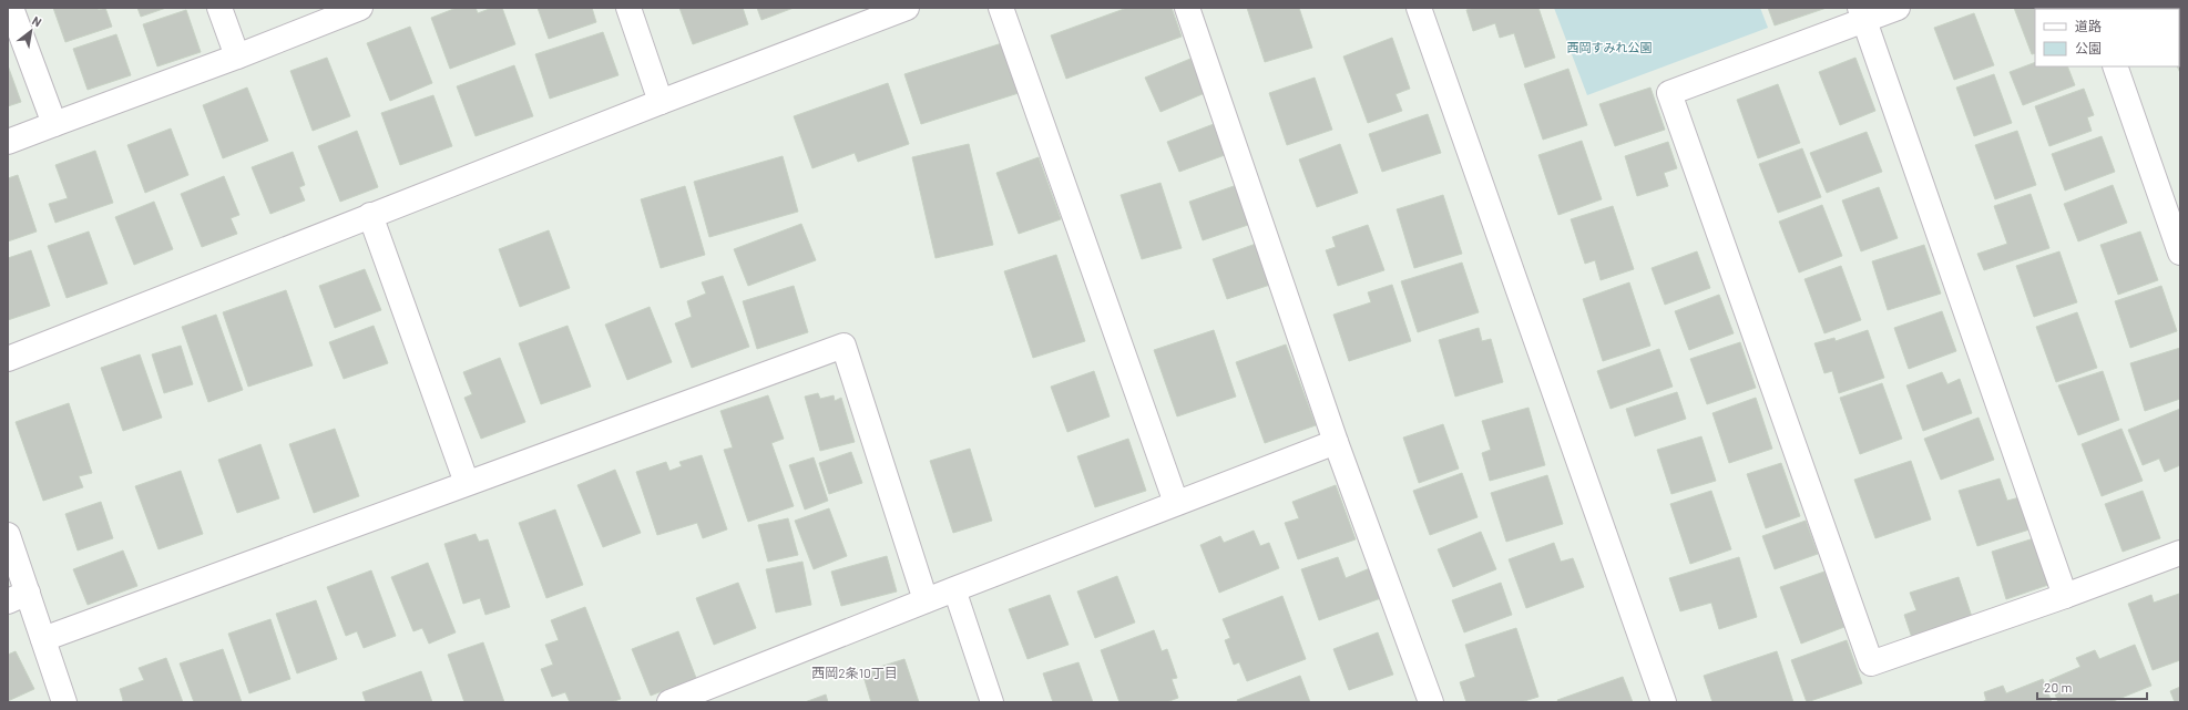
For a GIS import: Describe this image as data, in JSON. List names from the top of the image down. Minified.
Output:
{"districts":["西岡2条10丁目"],"parks":["西岡すみれ公園"],"legend":["道路","公園"],"scale_bar":"20 m","north":"top right"}
